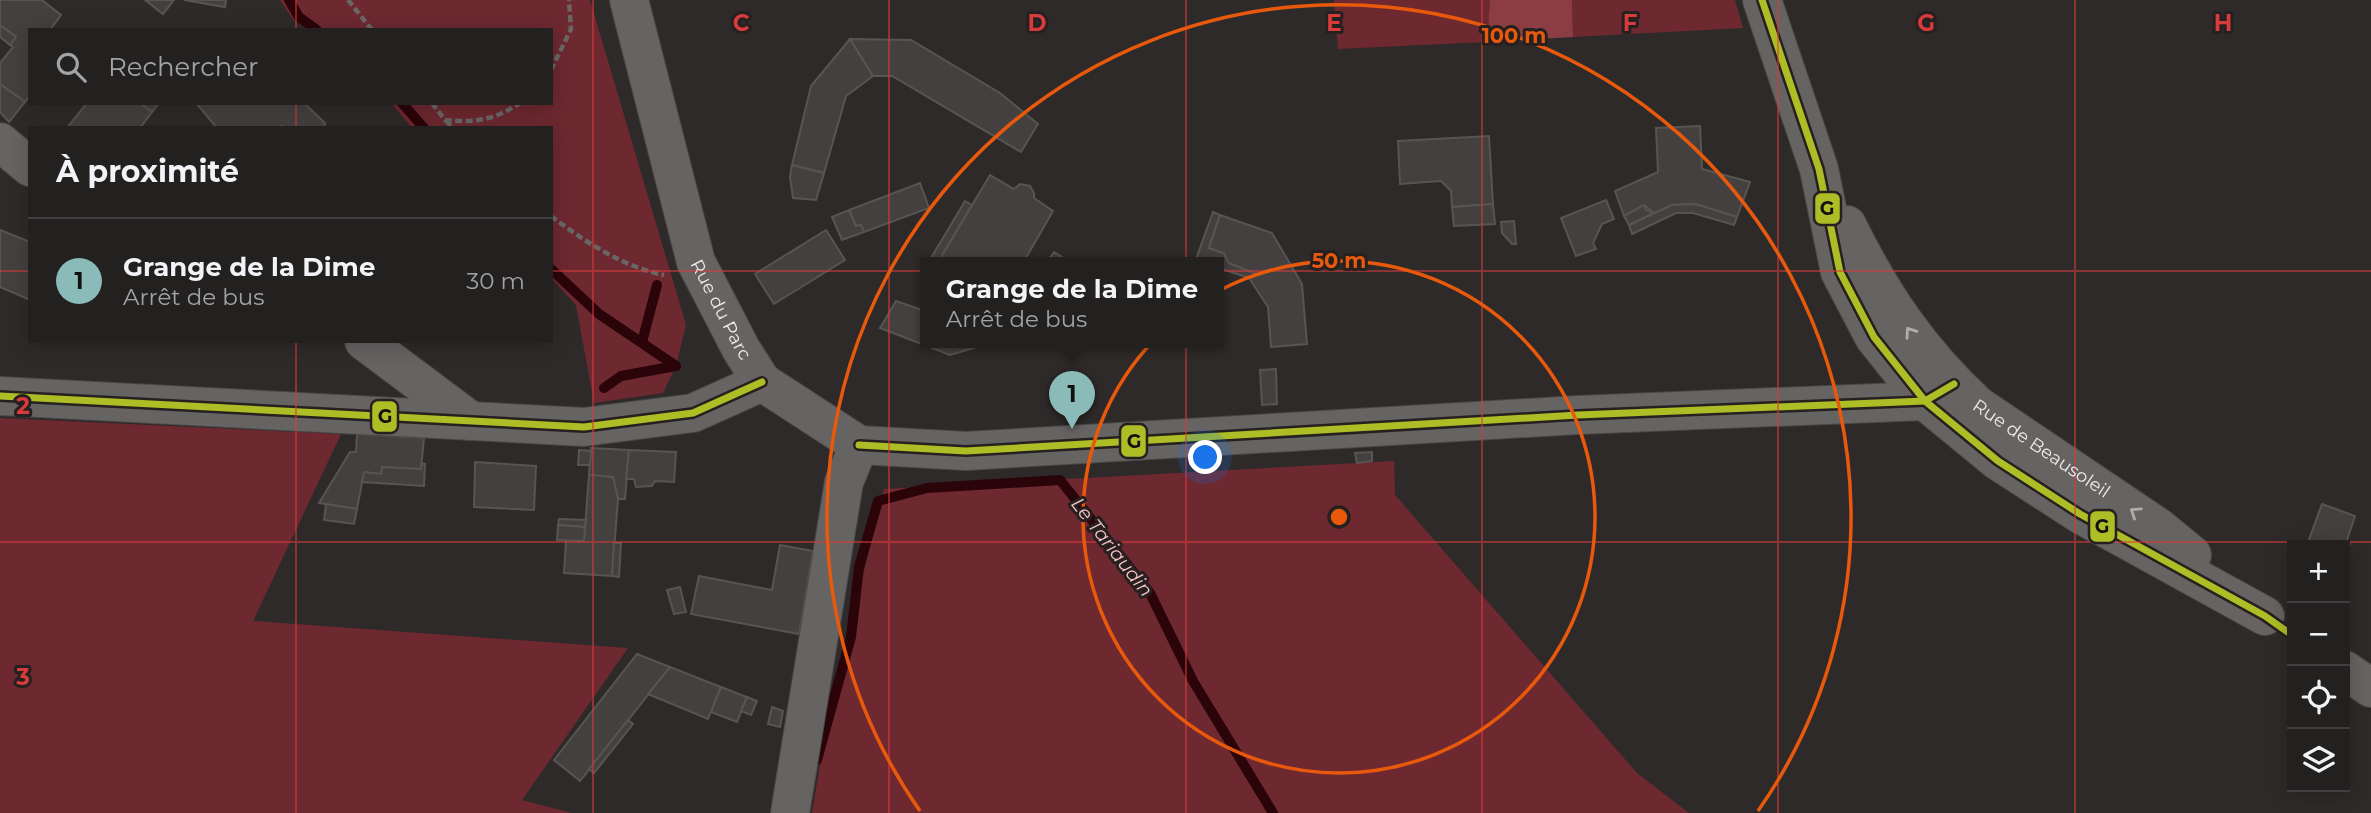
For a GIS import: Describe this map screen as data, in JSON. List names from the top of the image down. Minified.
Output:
{"streets":{"street":["Rue du Parc","Rue de Beausoleil"]},"water":["Le Tariaudin"],"lines":["transit line G"],"page":{"search":"Rechercher","heading":"À proximité","list":[{"mark":"1","name":"Grange de la Dime","note":"Arrêt de bus","value":"30 m"}],"popup":["Grange de la Dime","Arrêt de bus"],"pins":"1","map_buttons":["+","−"]},"grid":{"columns":["C","D","E","F","G","H"],"rows":["2","3"]},"rings":["100 m","50 m"]}
